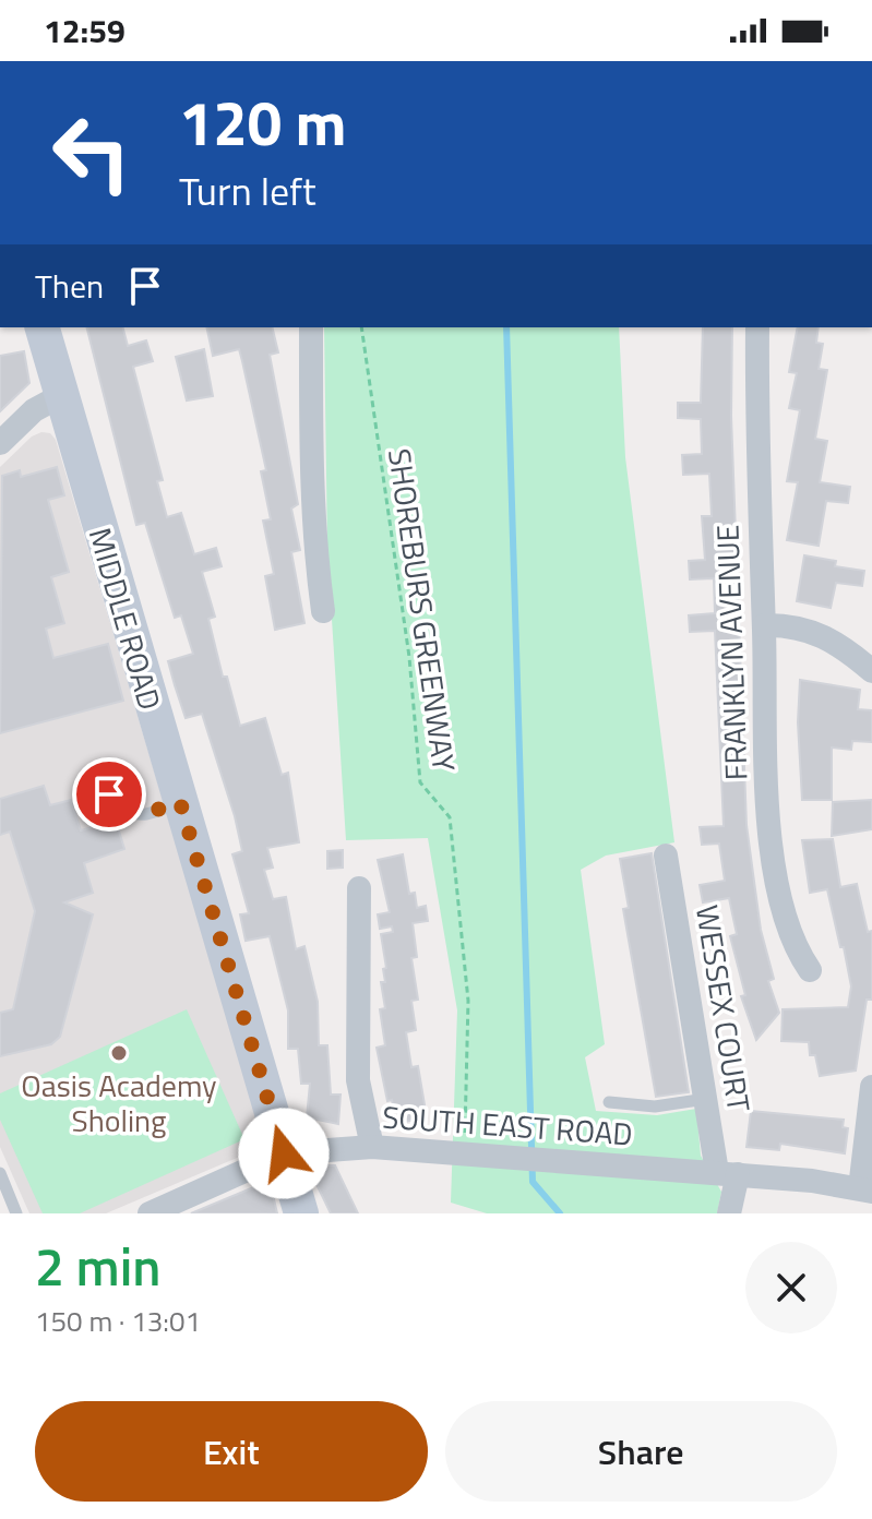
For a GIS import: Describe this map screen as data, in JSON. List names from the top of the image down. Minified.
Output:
{"streets":{"street":["MIDDLE ROAD","FRANKLYN AVENUE","WESSEX COURT","SOUTH EAST ROAD"],"path":["SHOREBURS GREENWAY"]},"crossings":[["SHOREBURS GREENWAY","SOUTH EAST ROAD"],["MIDDLE ROAD","SOUTH EAST ROAD"],["WESSEX COURT","SOUTH EAST ROAD"]],"places":["Oasis Academy Sholing"],"page":{"status":"12:59","turn":["120 m","Turn left"],"then":"Then","heading":["2 min","150 m · 13:01"],"buttons":["Exit","Share"]}}
